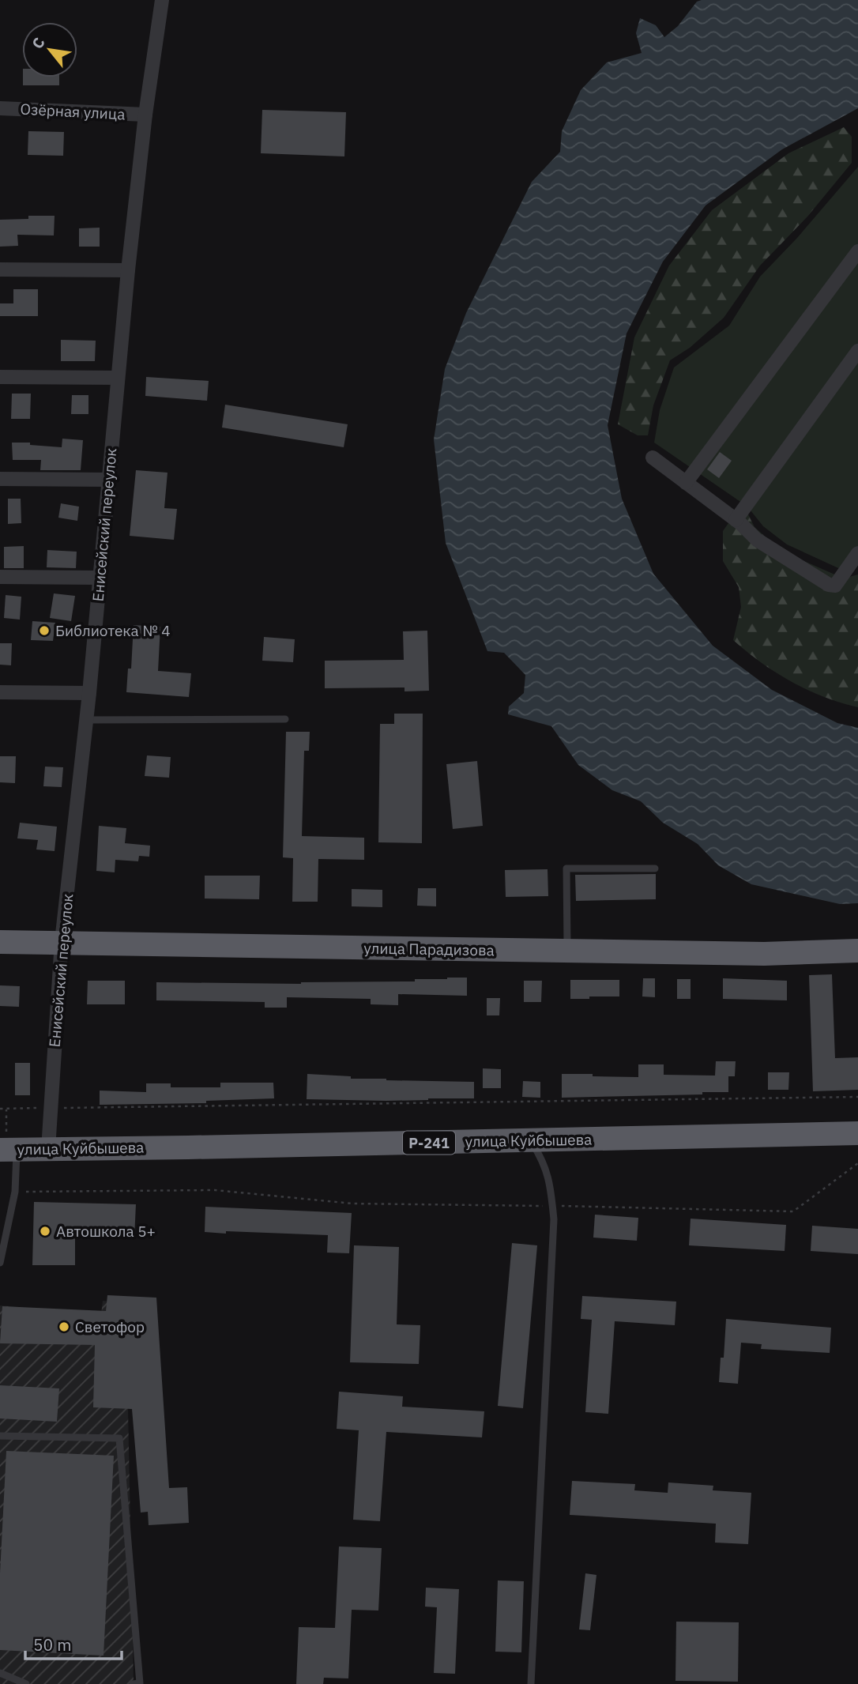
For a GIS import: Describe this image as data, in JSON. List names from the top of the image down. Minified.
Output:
{"streets":{"highway":["улица Парадизова","улица Куйбышева","Р-241"],"street":["Озёрная улица","Енисейский переулок"]},"crossings":[["Озёрная улица","Енисейский переулок"],["Енисейский переулок","улица Парадизова"],["Енисейский переулок","улица Куйбышева"]],"places":["Библиотека № 4","Автошкола 5+","Светофор"],"scale_bar":"50 m","north":"top left"}
